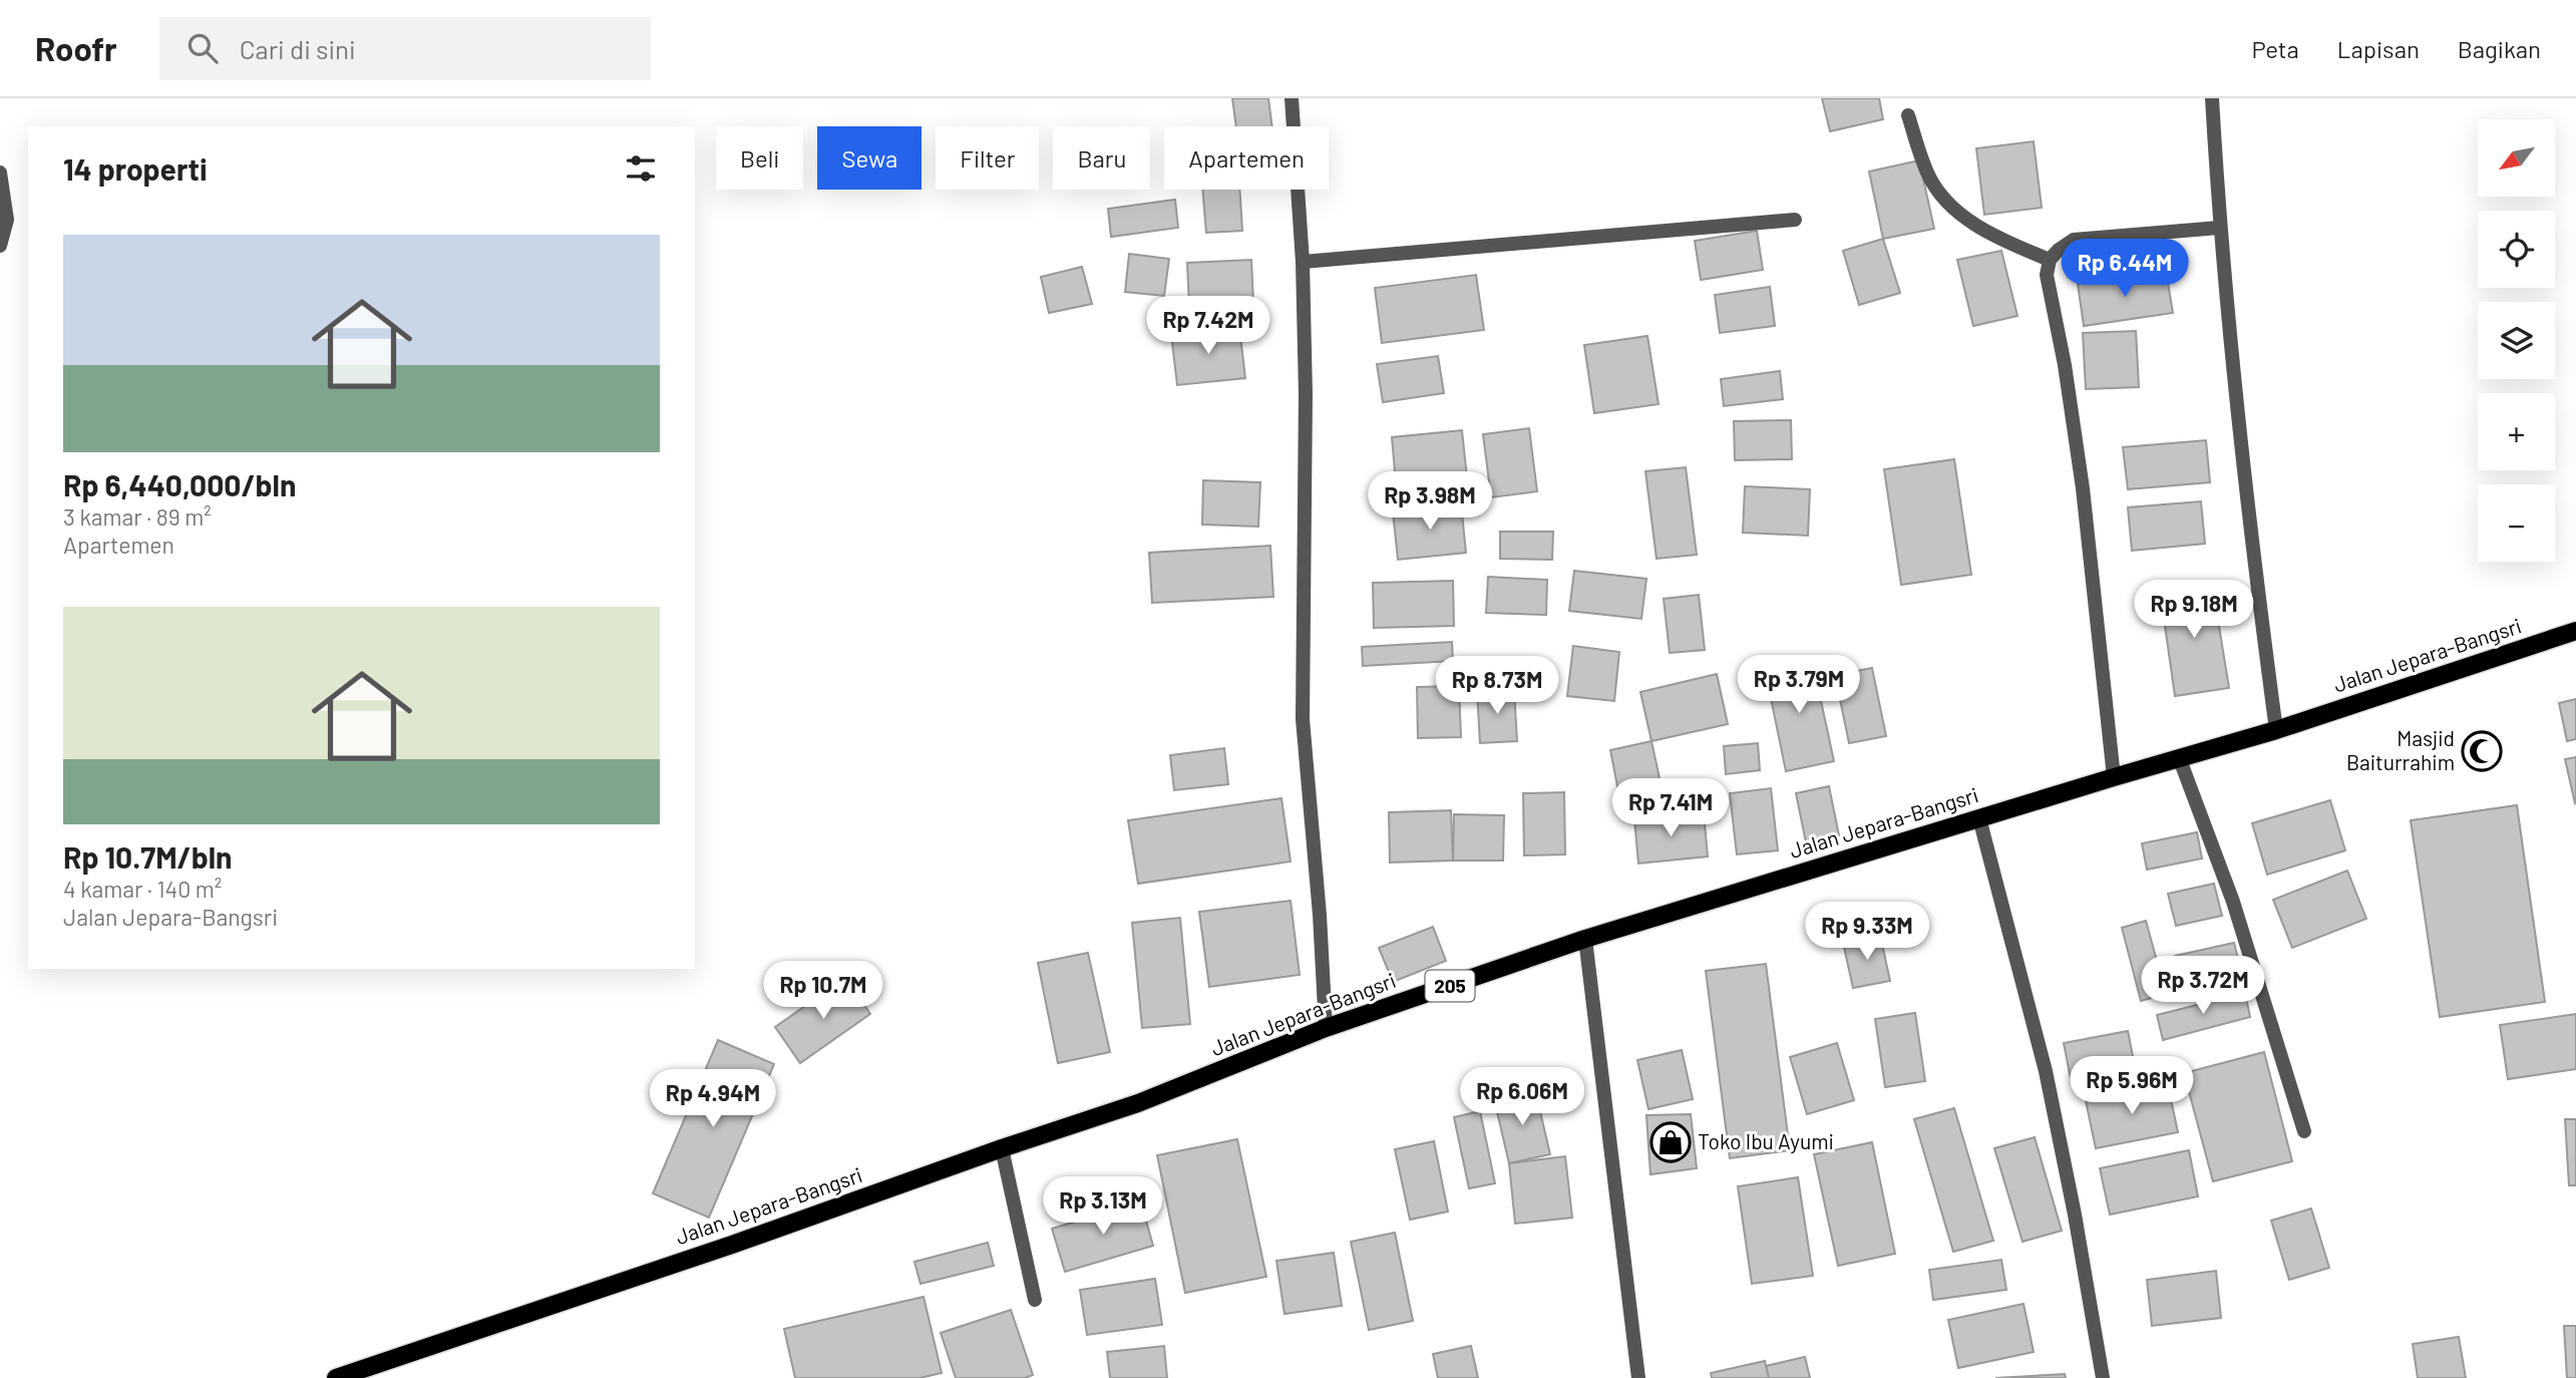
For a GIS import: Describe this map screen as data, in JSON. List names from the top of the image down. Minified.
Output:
{"streets":{"main road":["Jalan Jepara-Bangsri","205"]},"places":{"mosque":["Masjid Baiturrahim"],"shop":["Toko Ibu Ayumi"]},"north":"bottom left","page":{"header":"Roofr","search":"Cari di sini","nav":["Peta","Lapisan","Bagikan"],"map_buttons":["+","−"],"chip":["Beli","Sewa","Filter","Baru","Apartemen"],"heading":"14 properti","list":[{"name":"Rp 6,440,000/bln","note":"3 kamar · 89 m² · Apartemen"},{"name":"Rp 10.7M/bln","note":"4 kamar · 140 m² · Jalan Jepara-Bangsri"}],"price":["Rp 6.44M","Rp 7.42M","Rp 3.98M","Rp 9.18M","Rp 3.79M","Rp 8.73M","Rp 7.41M","Rp 9.33M","Rp 3.72M","Rp 10.7M","Rp 5.96M","Rp 6.06M","Rp 4.94M","Rp 3.13M"]}}
